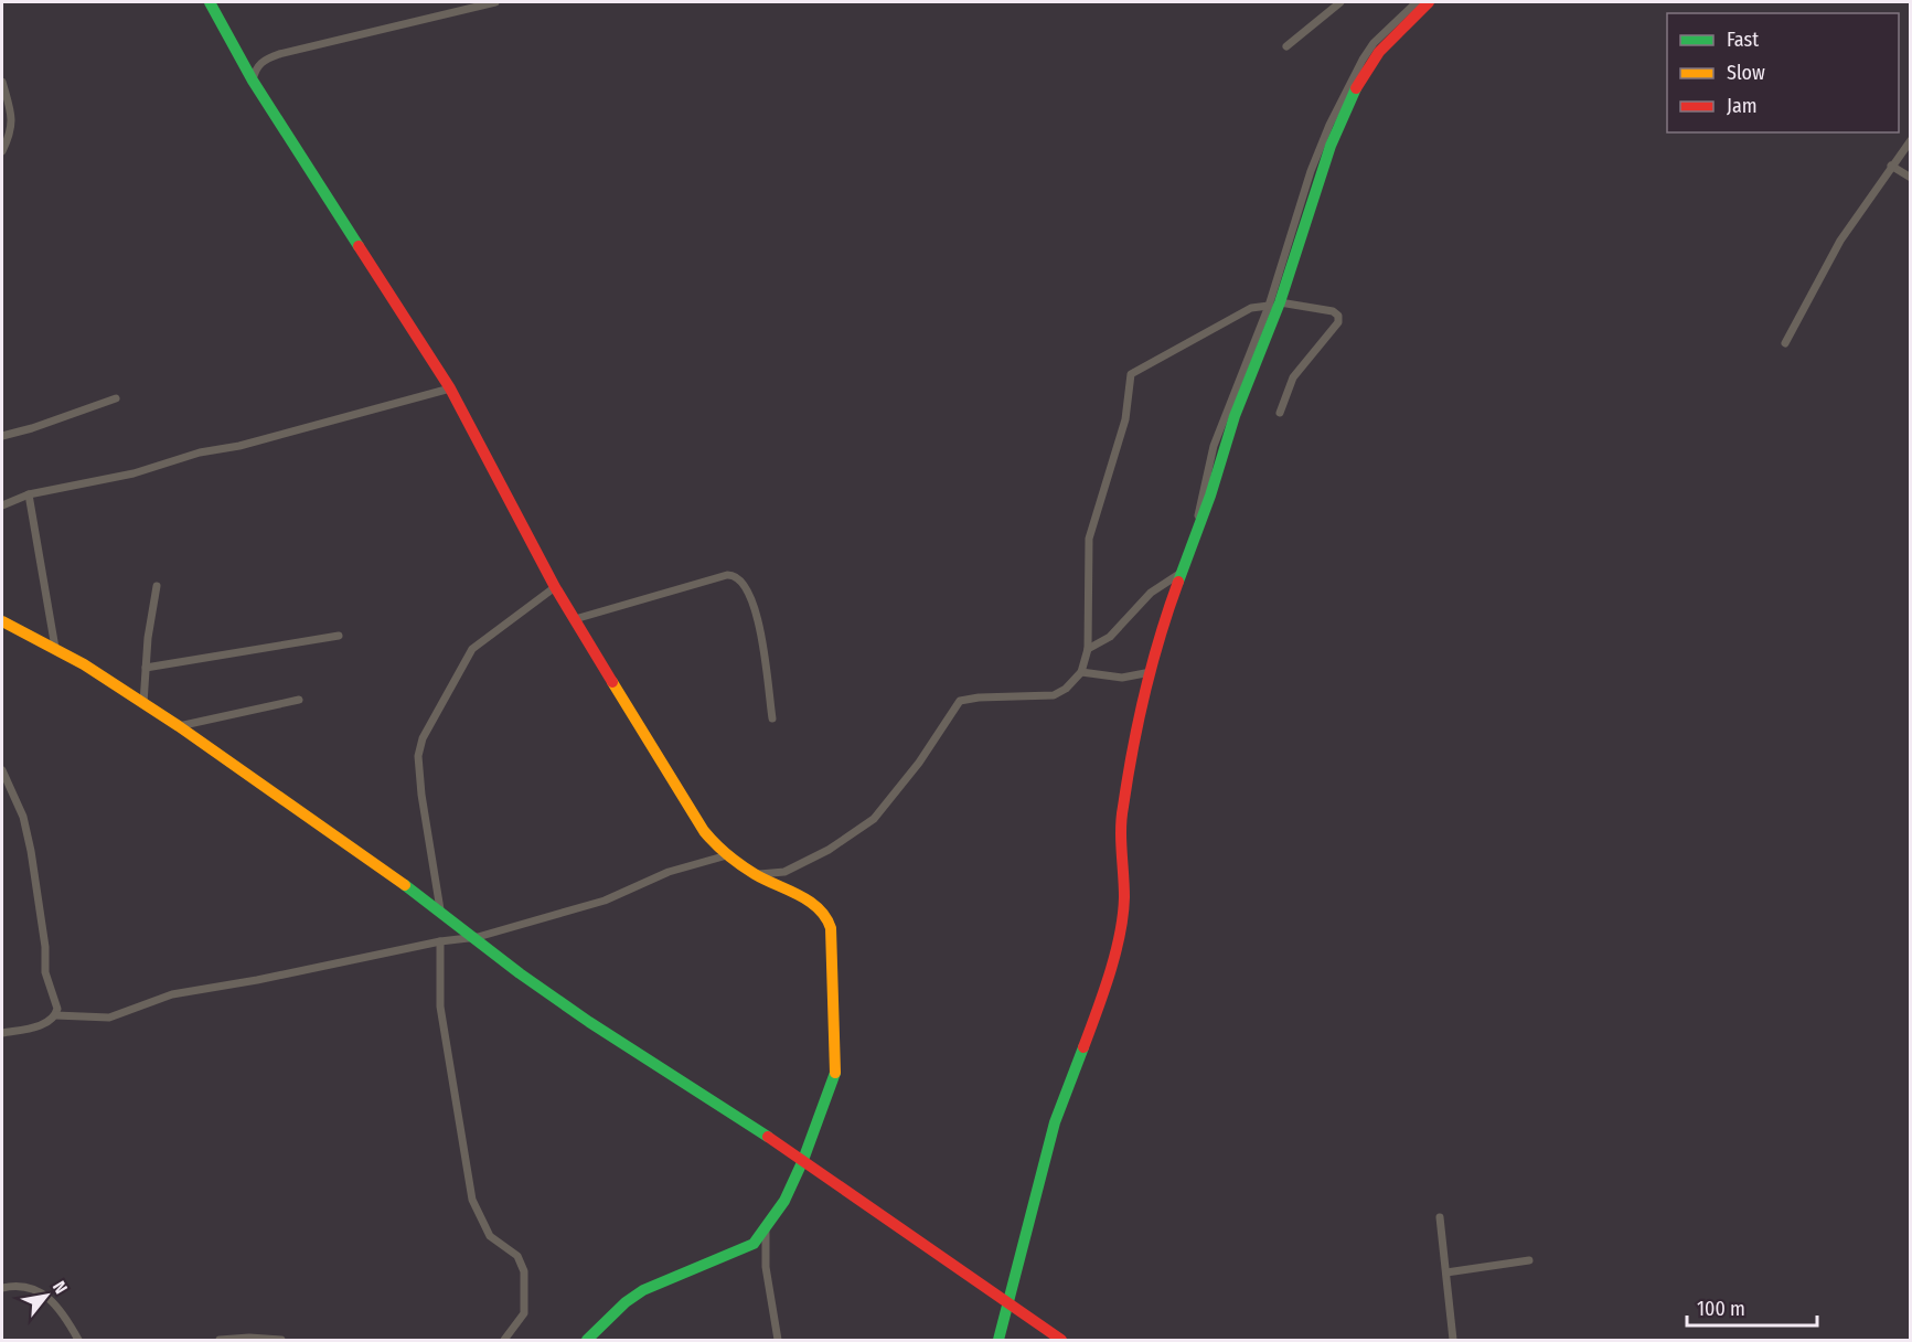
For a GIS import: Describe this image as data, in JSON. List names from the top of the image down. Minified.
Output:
{"legend":["Fast","Slow","Jam"],"scale_bar":"100 m","north":"top right"}
